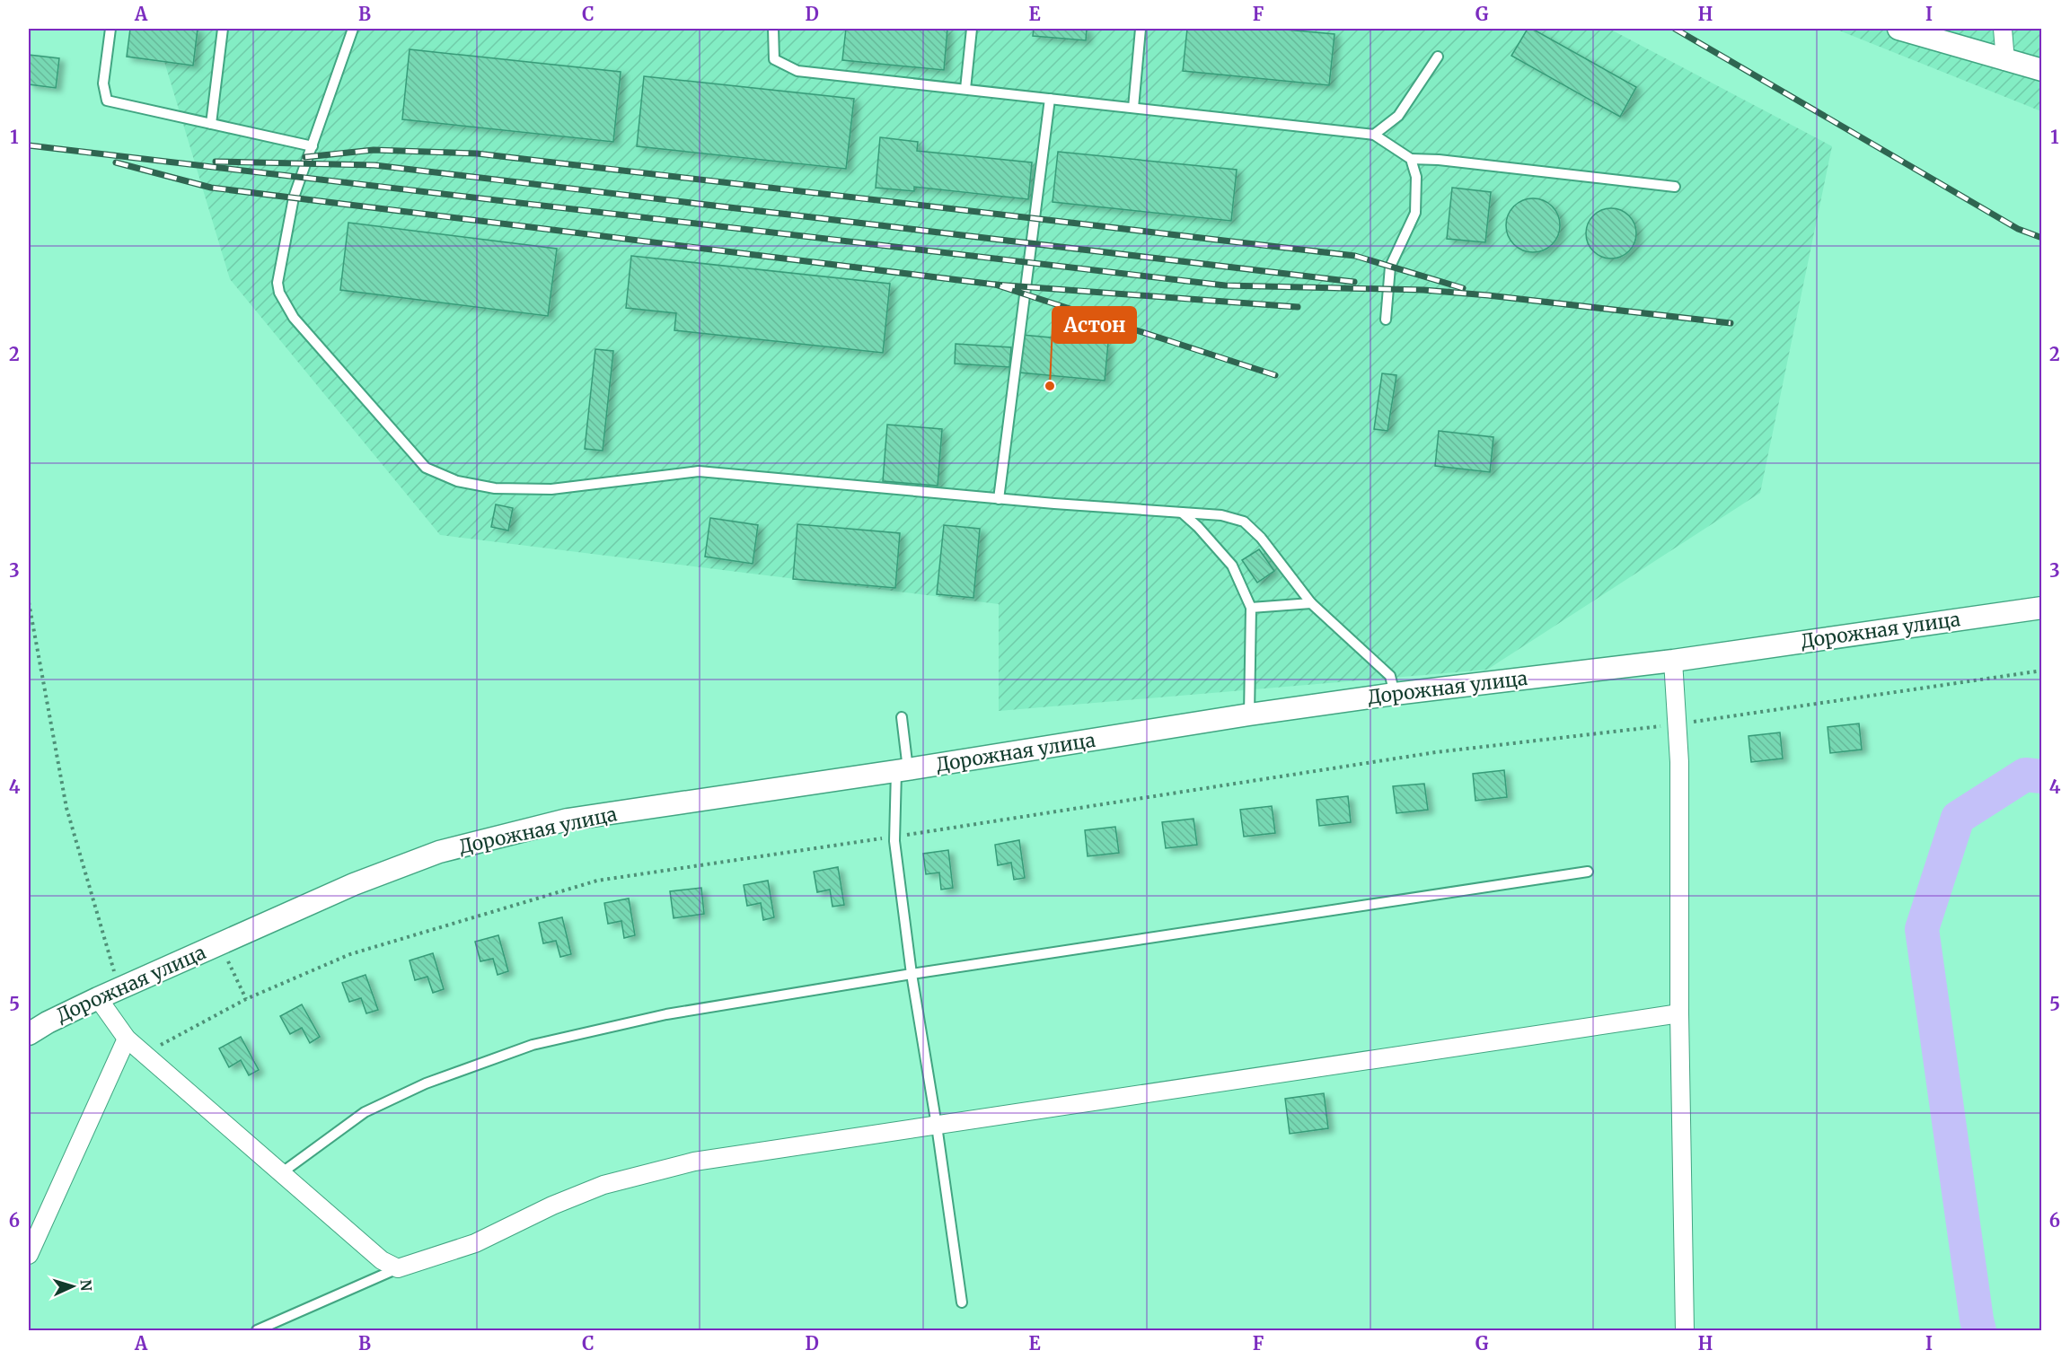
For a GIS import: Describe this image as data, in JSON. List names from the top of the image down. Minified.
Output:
{"streets":{"street":["Дорожная улица"]},"places":["Астон"],"north":"right","grid":{"columns":["A","B","C","D","E","F","G","H","I"],"rows":["1","2","3","4","5","6"]}}
